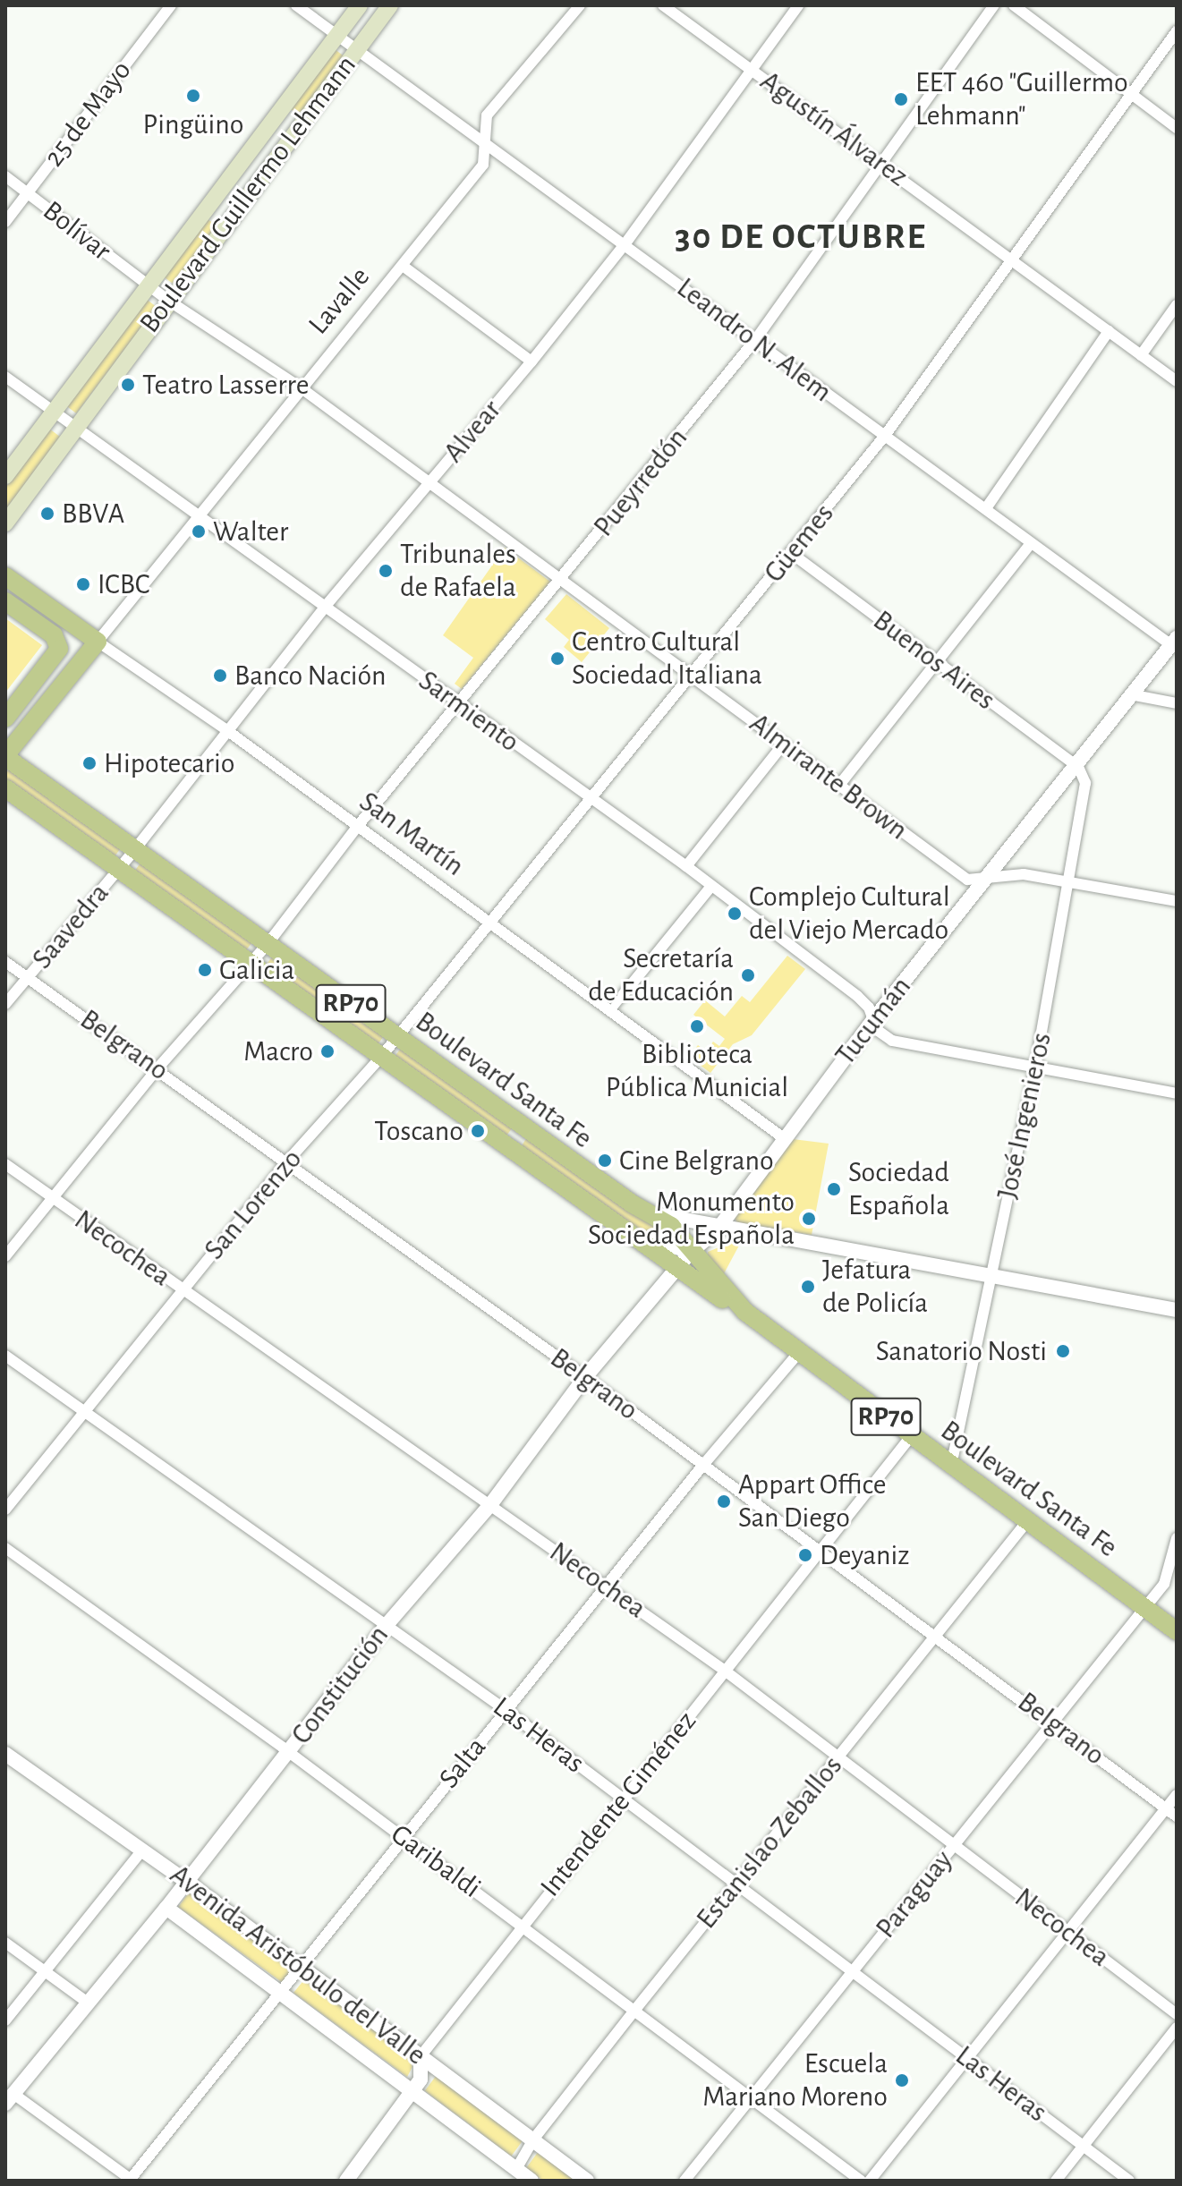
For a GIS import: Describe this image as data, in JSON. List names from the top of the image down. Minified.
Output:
{"streets":{"main road":["Boulevard Guillermo Lehmann","Lavalle","San Martín","RP70","Boulevard Santa Fe"],"street":["25 de Mayo","Agustín Álvarez","Bolívar","Leandro N. Alem","Alvear","Pueyrredón","Güemes","Buenos Aires","Sarmiento","Almirante Brown","Saavedra","Tucumán","Belgrano","José Ingenieros","San Lorenzo","Necochea","Constitución","Las Heras","Salta","Intendente Giménez","Estanislao Zeballos","Garibaldi","Paraguay","Avenida Aristóbulo del Valle"]},"crossings":[["25 de Mayo","Bolívar"],["Agustín Álvarez","Alvear"],["Agustín Álvarez","Pueyrredón"],["Agustín Álvarez","Güemes"],["Boulevard Guillermo Lehmann","Bolívar"],["Boulevard Guillermo Lehmann","Leandro N. Alem"],["Boulevard Guillermo Lehmann","Sarmiento"],["Boulevard Guillermo Lehmann","Almirante Brown"],["Bolívar","Almirante Brown"],["Lavalle","Leandro N. Alem"],["Lavalle","Sarmiento"],["Lavalle","Almirante Brown"],["Lavalle","San Martín"],["Lavalle","Boulevard Santa Fe"],["Leandro N. Alem","Alvear"],["Leandro N. Alem","Pueyrredón"],["Leandro N. Alem","Güemes"],["Leandro N. Alem","Tucumán"],["Alvear","Sarmiento"],["Alvear","Almirante Brown"],["Alvear","San Martín"],["Alvear","Saavedra"],["Alvear","Boulevard Santa Fe"],["Pueyrredón","Sarmiento"],["Pueyrredón","Almirante Brown"],["Pueyrredón","San Martín"],["Pueyrredón","Belgrano"],["Pueyrredón","Boulevard Santa Fe"],["Pueyrredón","Necochea"],["Güemes","Buenos Aires"],["Güemes","Sarmiento"],["Güemes","Almirante Brown"],["Güemes","San Martín"],["Güemes","Boulevard Santa Fe"],["Güemes","San Lorenzo"],["Buenos Aires","Tucumán"],["Buenos Aires","José Ingenieros"],["Sarmiento","Tucumán"],["Sarmiento","José Ingenieros"],["Almirante Brown","Tucumán"],["Almirante Brown","José Ingenieros"],["San Martín","Tucumán"],["Saavedra","Belgrano"],["Saavedra","Boulevard Santa Fe"],["Tucumán","Boulevard Santa Fe"],["Tucumán","José Ingenieros"],["Tucumán","Constitución"],["Belgrano","San Lorenzo"],["Belgrano","Constitución"],["Belgrano","Salta"],["Belgrano","Intendente Giménez"],["Belgrano","Estanislao Zeballos"],["Belgrano","Paraguay"],["Boulevard Santa Fe","José Ingenieros"],["Boulevard Santa Fe","San Lorenzo"],["Boulevard Santa Fe","Constitución"],["Boulevard Santa Fe","Salta"],["Boulevard Santa Fe","Intendente Giménez"],["Boulevard Santa Fe","Estanislao Zeballos"],["Boulevard Santa Fe","Paraguay"],["San Lorenzo","Necochea"],["San Lorenzo","Las Heras"],["Necochea","Constitución"],["Necochea","Salta"],["Necochea","Intendente Giménez"],["Necochea","Estanislao Zeballos"],["Necochea","Paraguay"],["Constitución","Las Heras"],["Constitución","Garibaldi"],["Constitución","Avenida Aristóbulo del Valle"],["Las Heras","Salta"],["Las Heras","Intendente Giménez"],["Las Heras","Estanislao Zeballos"],["Las Heras","Paraguay"],["Salta","Garibaldi"],["Salta","Avenida Aristóbulo del Valle"],["Intendente Giménez","Garibaldi"],["Intendente Giménez","Avenida Aristóbulo del Valle"],["Estanislao Zeballos","Garibaldi"],["Estanislao Zeballos","Avenida Aristóbulo del Valle"],["Garibaldi","Paraguay"]],"districts":["30 DE OCTUBRE"],"places":["Pingüino","EET 460 \"Guillermo Lehmann\"","Teatro Lasserre","BBVA","Walter","Tribunales de Rafaela","ICBC","Centro Cultural Sociedad Italiana","Banco Nación","Hipotecario","Complejo Cultural del Viejo Mercado","Galicia","Secretaría de Educación","Biblioteca Pública Municial","Macro","Toscano","Cine Belgrano","Sociedad Española","Monumento Sociedad Española","Jefatura de Policía","Sanatorio Nosti","Appart Office San Diego","Deyaniz","Escuela Mariano Moreno"]}
